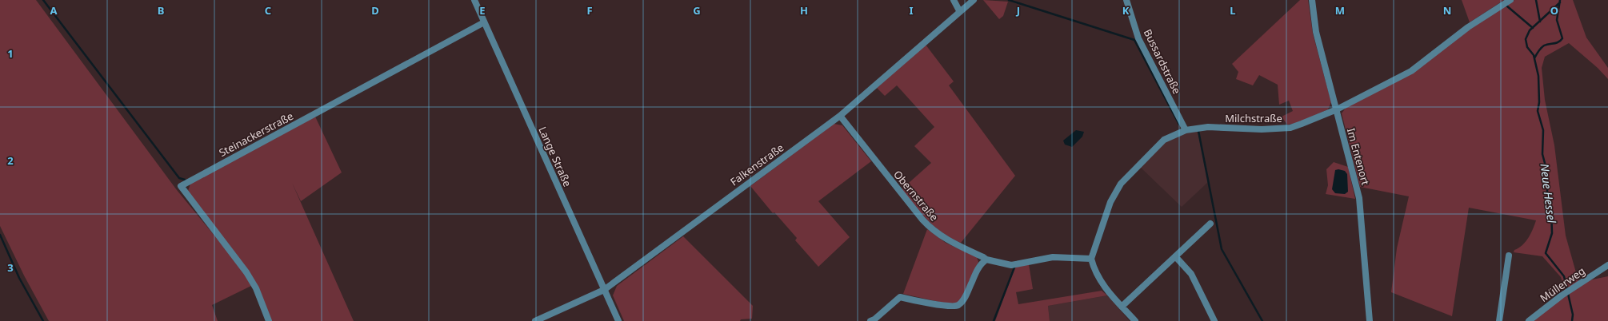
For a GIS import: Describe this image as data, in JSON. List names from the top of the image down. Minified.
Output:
{"streets":{"street":["Bussardstraße","Milchstraße","Steinackerstraße","Lange Straße","Im Entenort","Falkenstraße","Obernstraße","Müllerweg"]},"crossings":[["Bussardstraße","Milchstraße"],["Milchstraße","Im Entenort"],["Milchstraße","Obernstraße"],["Steinackerstraße","Lange Straße"],["Lange Straße","Falkenstraße"],["Falkenstraße","Obernstraße"]],"water":["Neue Hessel"],"grid":{"columns":["A","B","C","D","E","F","G","H","I","J","K","L","M","N","O"],"rows":["1","2","3"]}}
